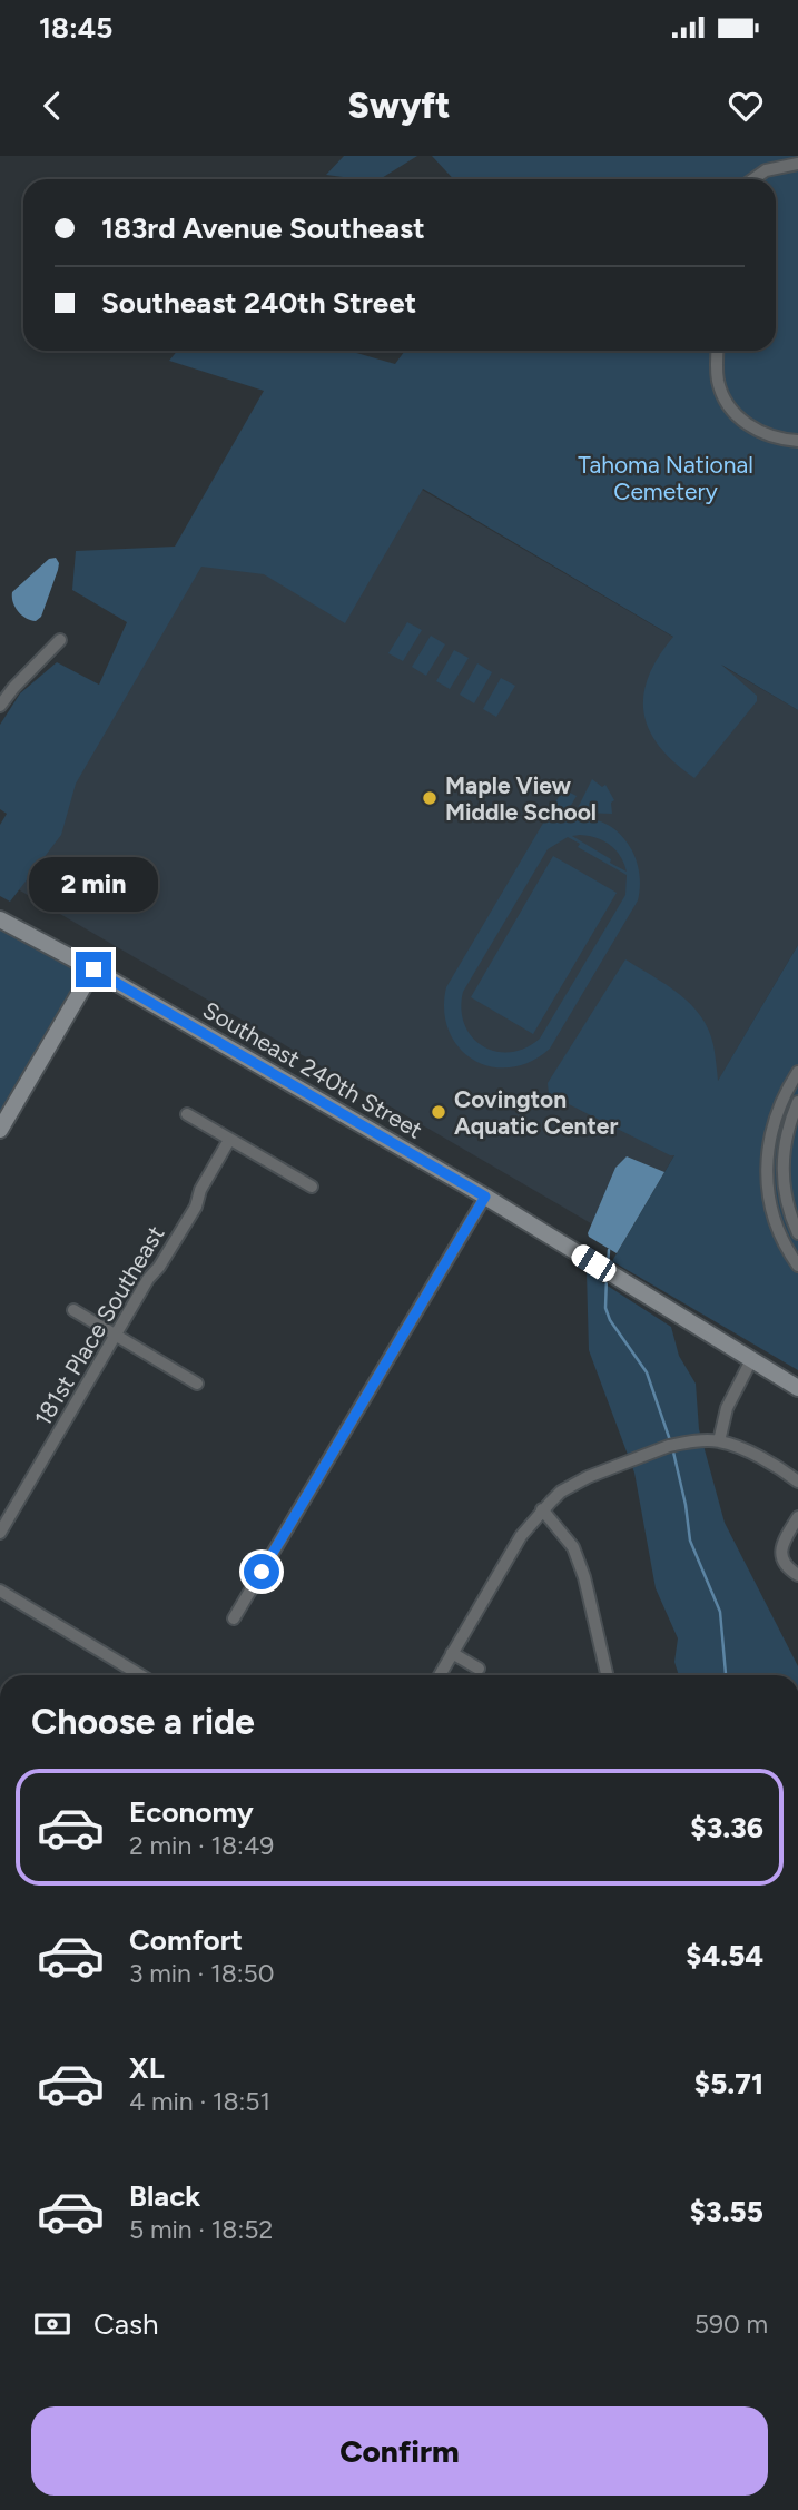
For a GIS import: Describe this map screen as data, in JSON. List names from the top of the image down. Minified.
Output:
{"streets":{"main road":["Southeast 240th Street"],"street":["181st Place Southeast"]},"parks":["Tahoma National Cemetery"],"places":["Maple View Middle School","Covington Aquatic Center"],"page":{"status":"18:45","header":"Swyft","banner":["183rd Avenue Southeast","Southeast 240th Street"],"bubble":"2 min","heading":"Choose a ride","list":[{"name":"Economy","note":"2 min · 18:49","value":"$3.36"},{"name":"Comfort","note":"3 min · 18:50","value":"$4.54"},{"name":"XL","note":"4 min · 18:51","value":"$5.71"},{"name":"Black","note":"5 min · 18:52","value":"$3.55"}],"pay":["Cash","590 m"],"buttons":"Confirm"}}
